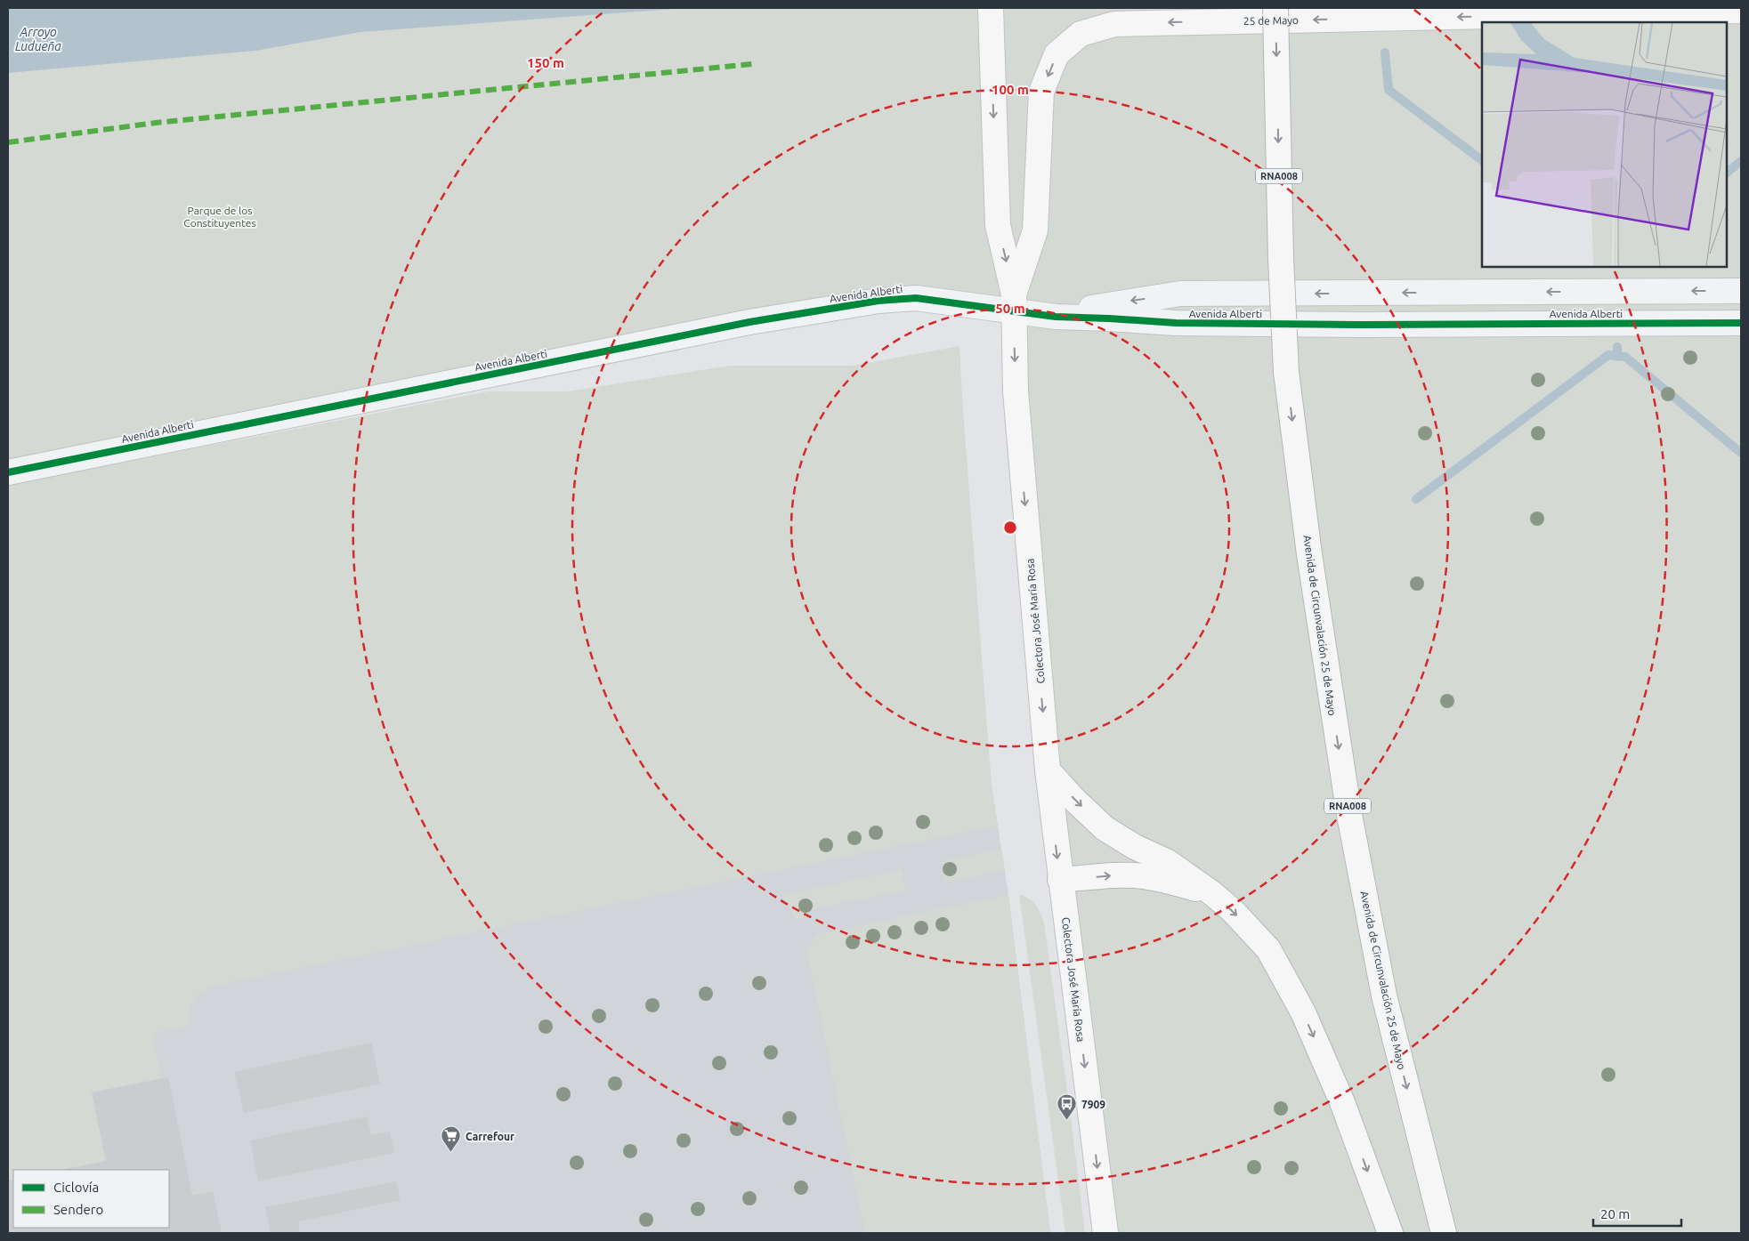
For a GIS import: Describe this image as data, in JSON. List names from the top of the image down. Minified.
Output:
{"streets":{"main road":["25 de Mayo","RNA008","Colectora José María Rosa","Avenida de Circunvalación 25 de Mayo"],"street":["Avenida Alberti"]},"crossings":[["25 de Mayo","Avenida Alberti"],["25 de Mayo","Colectora José María Rosa"],["Avenida Alberti","Colectora José María Rosa"]],"one_way":["25 de Mayo","Colectora José María Rosa"],"water":["Arroyo Ludueña"],"parks":["Parque de los Constituyentes"],"places":{"bus stop":["7909"],"supermarket":["Carrefour"]},"legend":["Ciclovía","Sendero"],"scale_bar":"20 m","rings":["150 m","100 m","50 m"]}
